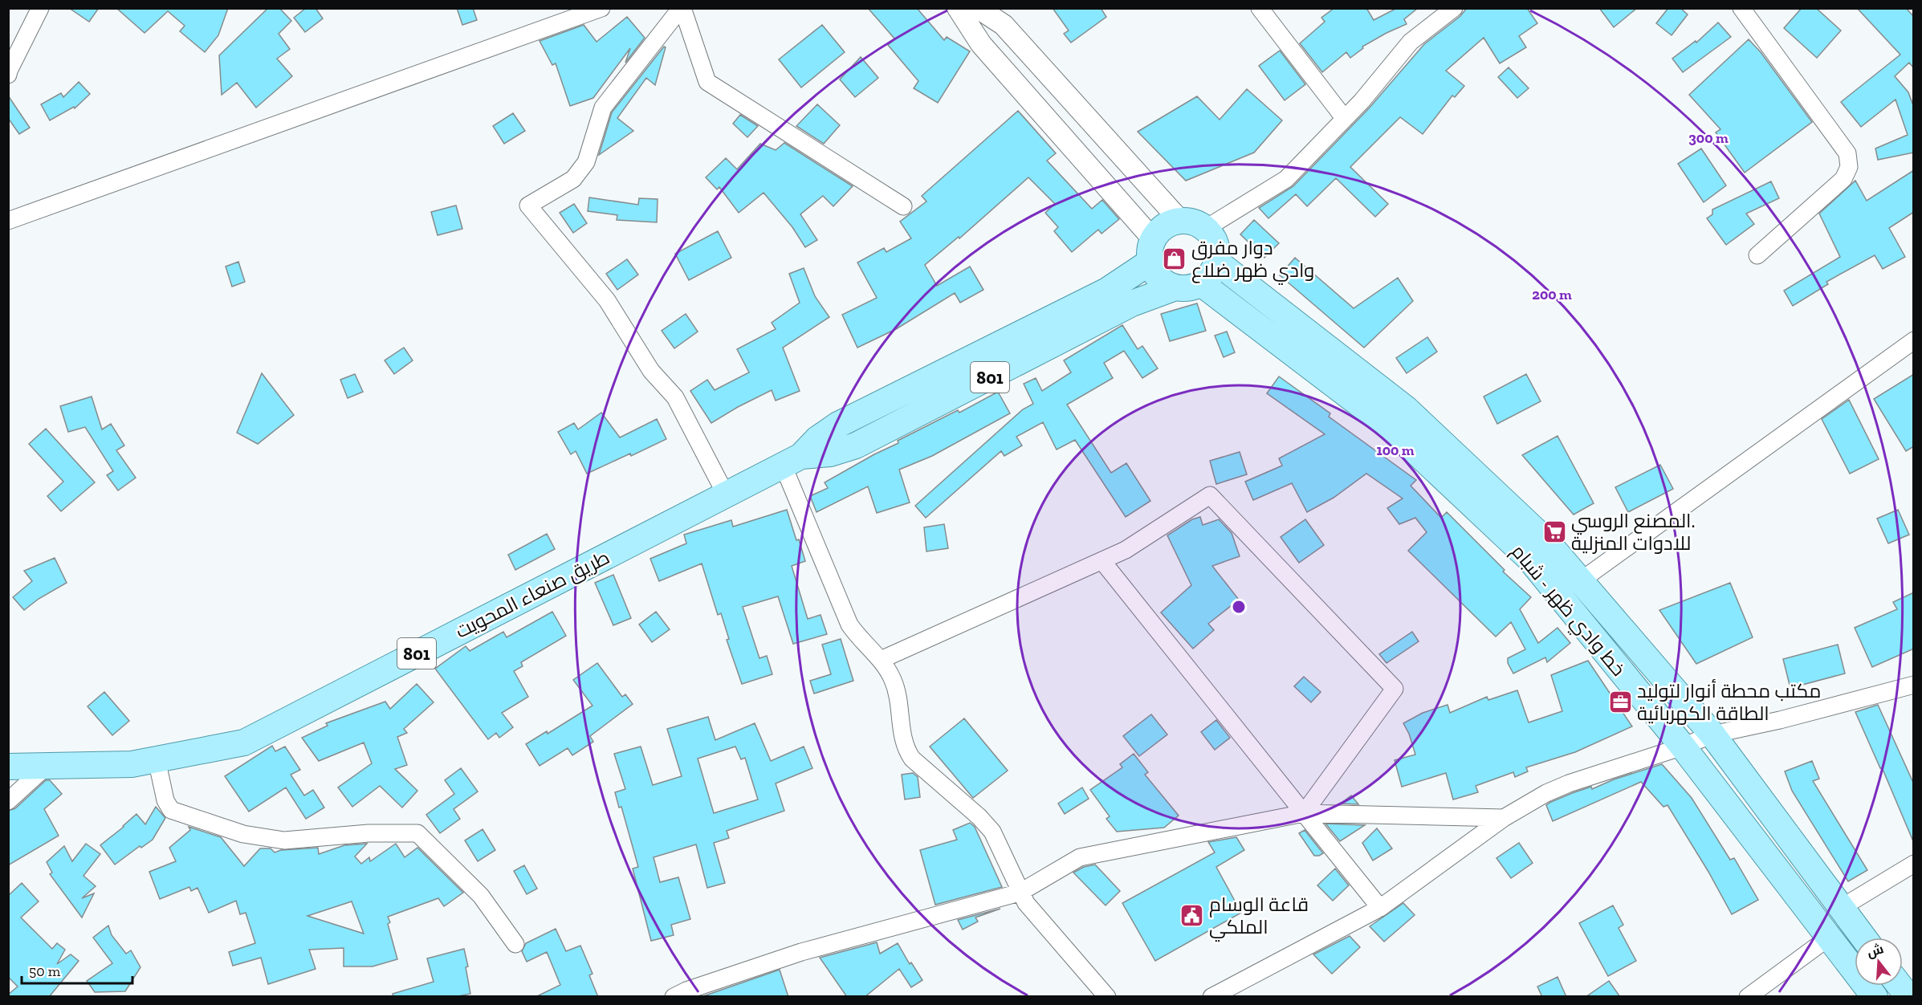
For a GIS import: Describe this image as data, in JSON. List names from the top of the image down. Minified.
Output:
{"streets":{"main road":["801","طريق صنعاء المحويت","خط وادي ظهر - شبام"]},"crossings":[["طريق صنعاء المحويت","خط وادي ظهر - شبام"]],"places":{"shop":["دوار مفرق وادي ظهر ضلاع"],"supermarket":["المصنع الروسي. للادوات المنزلية"],"office":["مكتب محطة أنوار لتوليد الطاقة الكهربائية"],"public building":["قاعة الوسام الملكي"]},"scale_bar":"50 m","north":"top","rings":["300 m","200 m","100 m"]}
